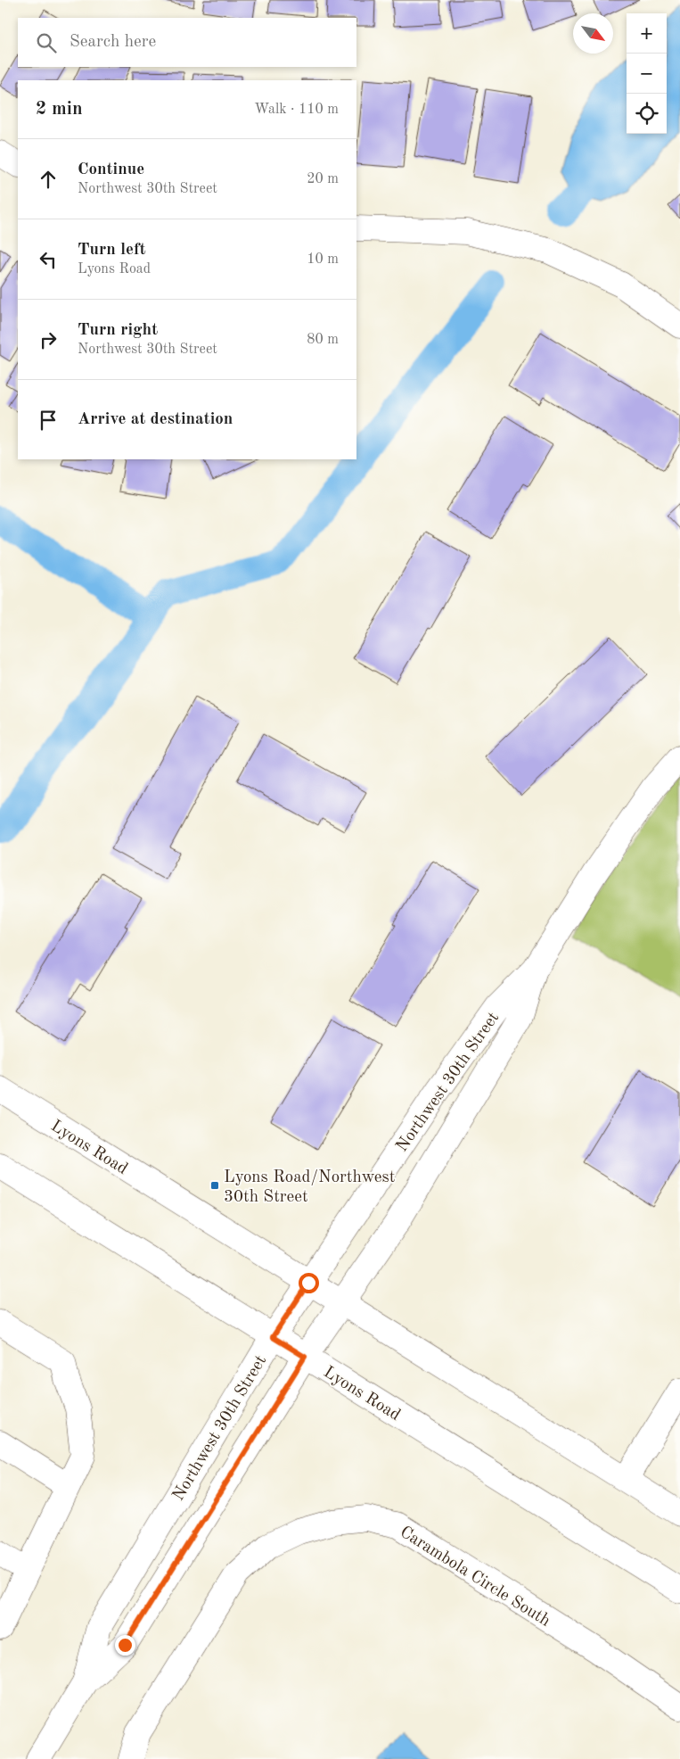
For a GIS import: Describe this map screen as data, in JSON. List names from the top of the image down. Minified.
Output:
{"streets":{"street":["Northwest 30th Street","Lyons Road","Carambola Circle South"]},"crossings":[["Northwest 30th Street","Lyons Road"]],"places":{"transit":["Lyons Road/Northwest 30th Street"]},"north":"bottom right","page":{"map_buttons":["+","−"],"search":"Search here","heading":["2 min","Walk · 110 m"],"list":[["Continue","Northwest 30th Street","20 m"],["Turn left","Lyons Road","10 m"],["Turn right","Northwest 30th Street","80 m"],"Arrive at destination"]}}
